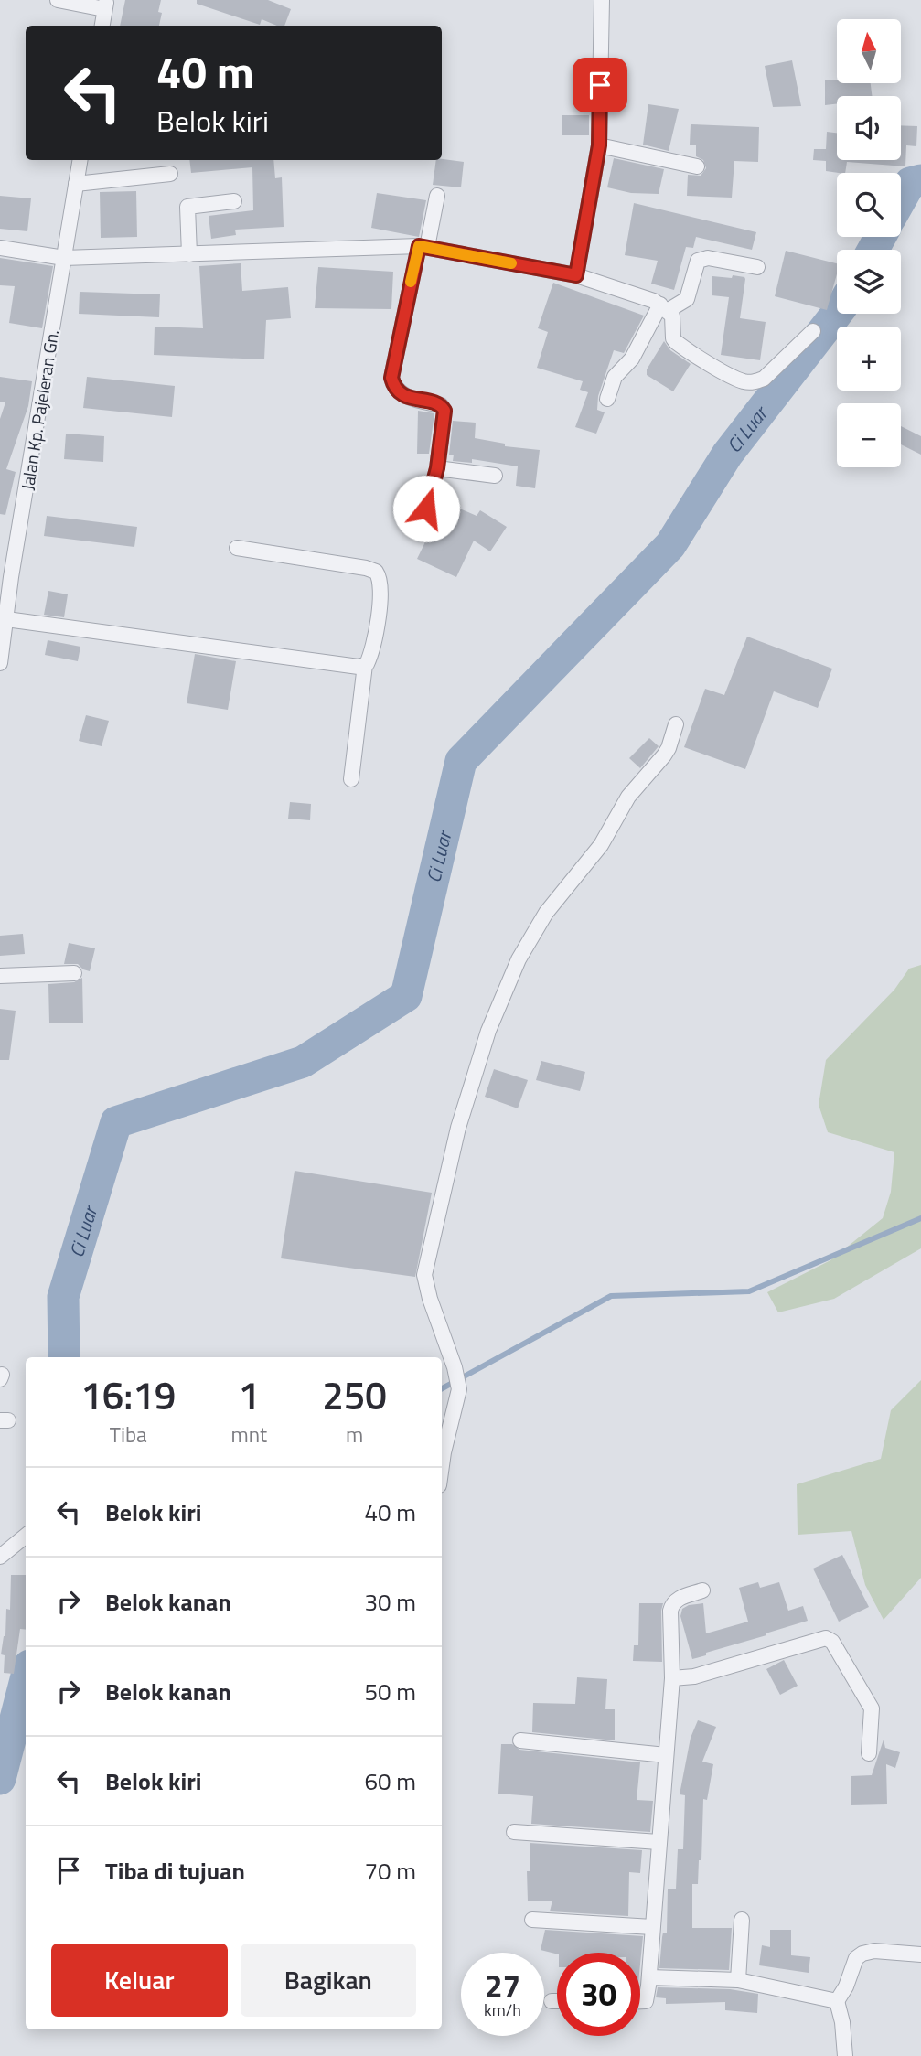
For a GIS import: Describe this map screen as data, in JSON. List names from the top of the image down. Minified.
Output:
{"streets":{"street":["Jalan Kp. Pajeleran Gn."]},"water":["Ci Luar"],"north":"top","page":{"map_buttons":["+","−"],"turn":["40 m","Belok kiri"],"eta":["16:19","Tiba","1","mnt","250","m"],"list":[{"name":"Belok kiri","value":"40 m"},{"name":"Belok kanan","value":"30 m"},{"name":"Belok kanan","value":"50 m"},{"name":"Belok kiri","value":"60 m"},{"name":"Tiba di tujuan","value":"70 m"}],"buttons":["Keluar","Bagikan"],"speed":"27 km/h","limit":"30"}}
